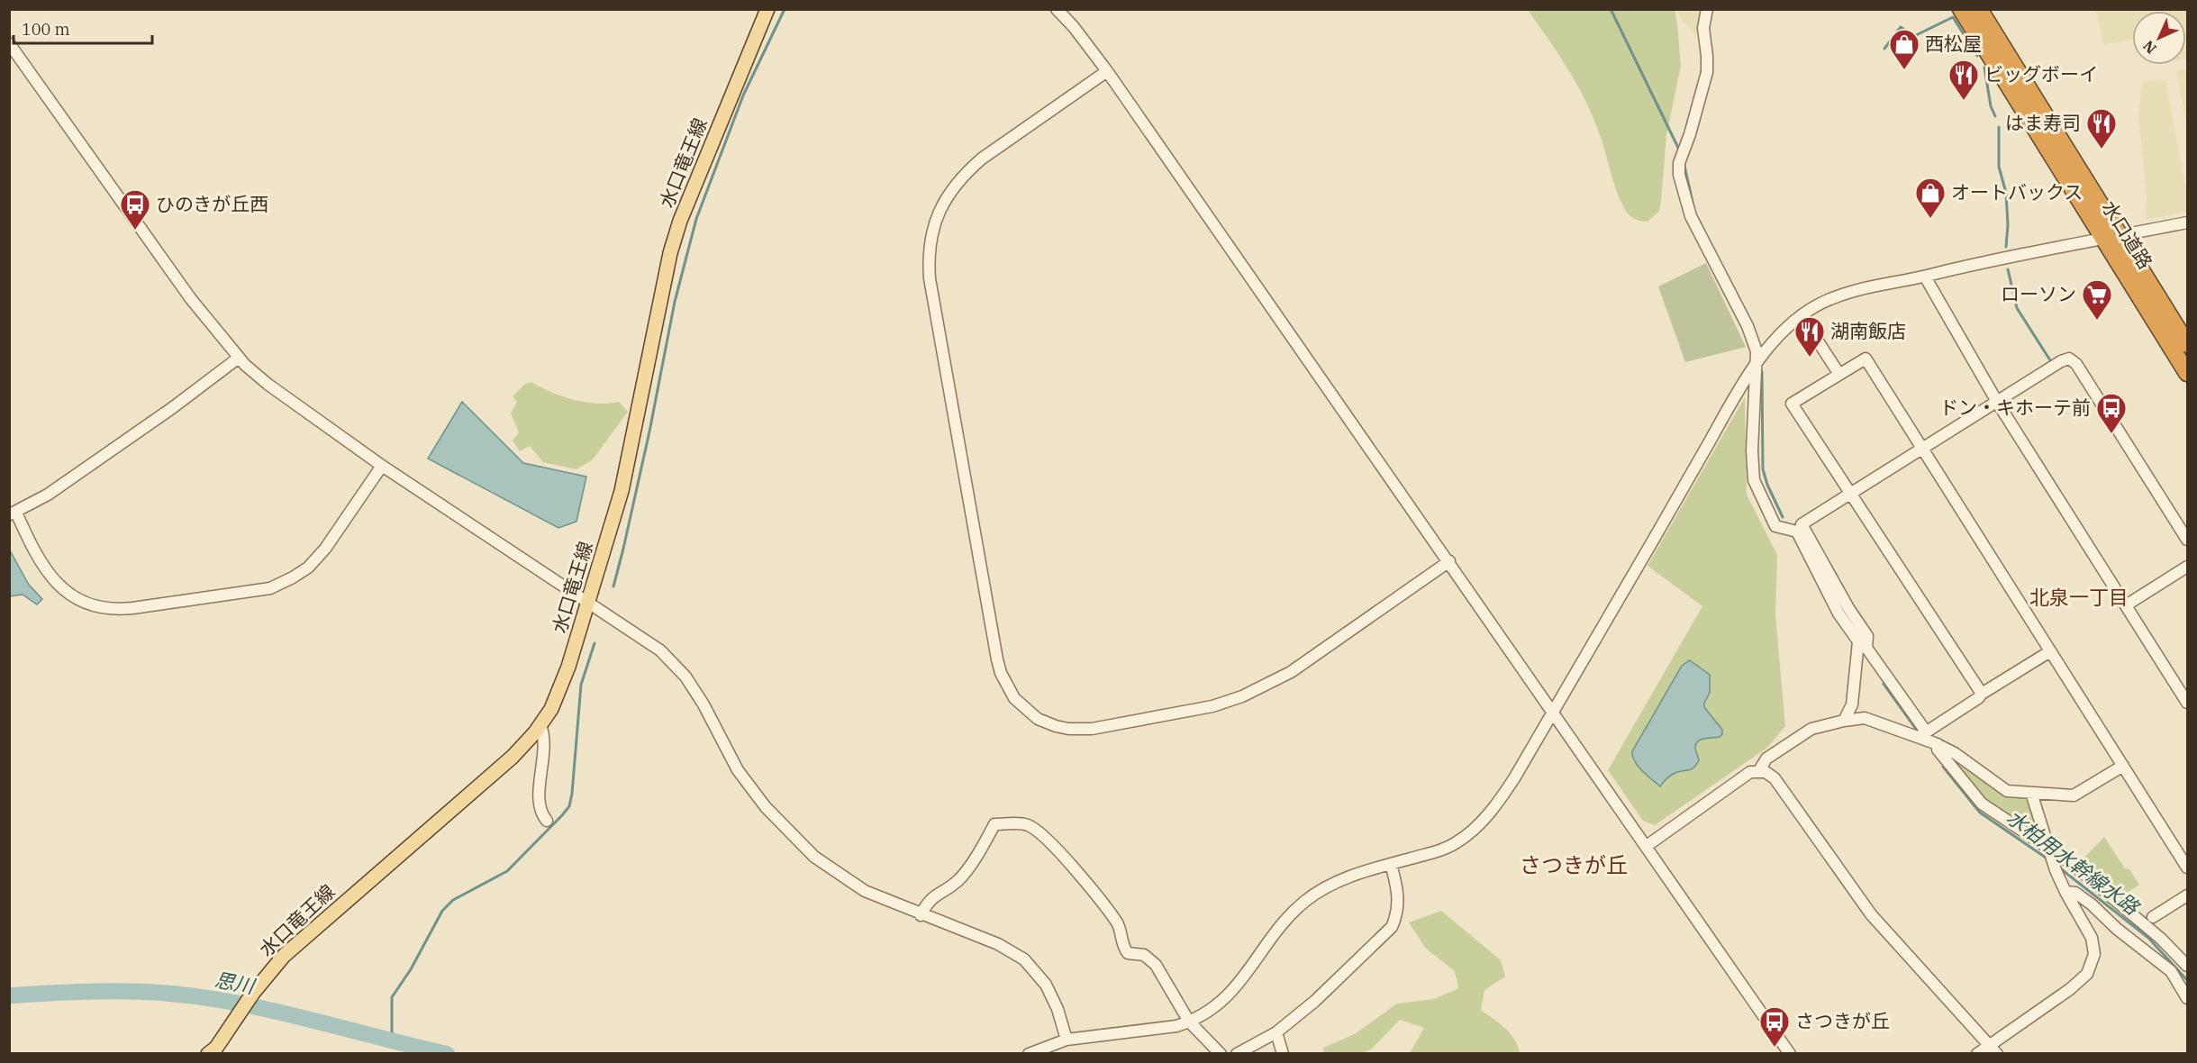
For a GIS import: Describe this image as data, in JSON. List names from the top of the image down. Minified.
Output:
{"streets":{"highway":["水口道路"],"main road":["水口竜王線"]},"districts":["北泉一丁目","さつきが丘"],"water":["水柏用水幹線水路","思川"],"places":{"shop":["西松屋","オートバックス"],"restaurant":["ビッグボーイ","はま寿司","湖南飯店"],"bus stop":["ひのきが丘西","ドン・キホーテ前","さつきが丘"],"supermarket":["ローソン"]},"scale_bar":"100 m","north":"bottom left"}
